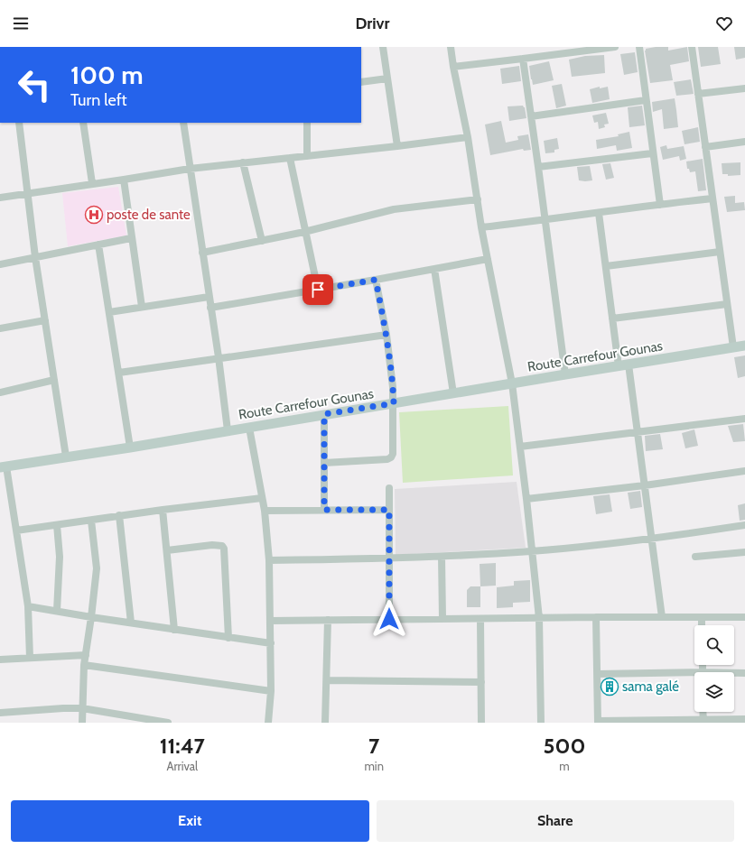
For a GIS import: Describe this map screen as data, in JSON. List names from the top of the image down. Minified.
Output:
{"streets":{"main road":["Route Carrefour Gounas"]},"places":{"hospital":["poste de sante"],"building":["sama galé"]},"page":{"header":"Drivr","turn":["100 m","Turn left"],"eta":["11:47","Arrival","7","min","500","m"],"buttons":["Exit","Share"]}}
